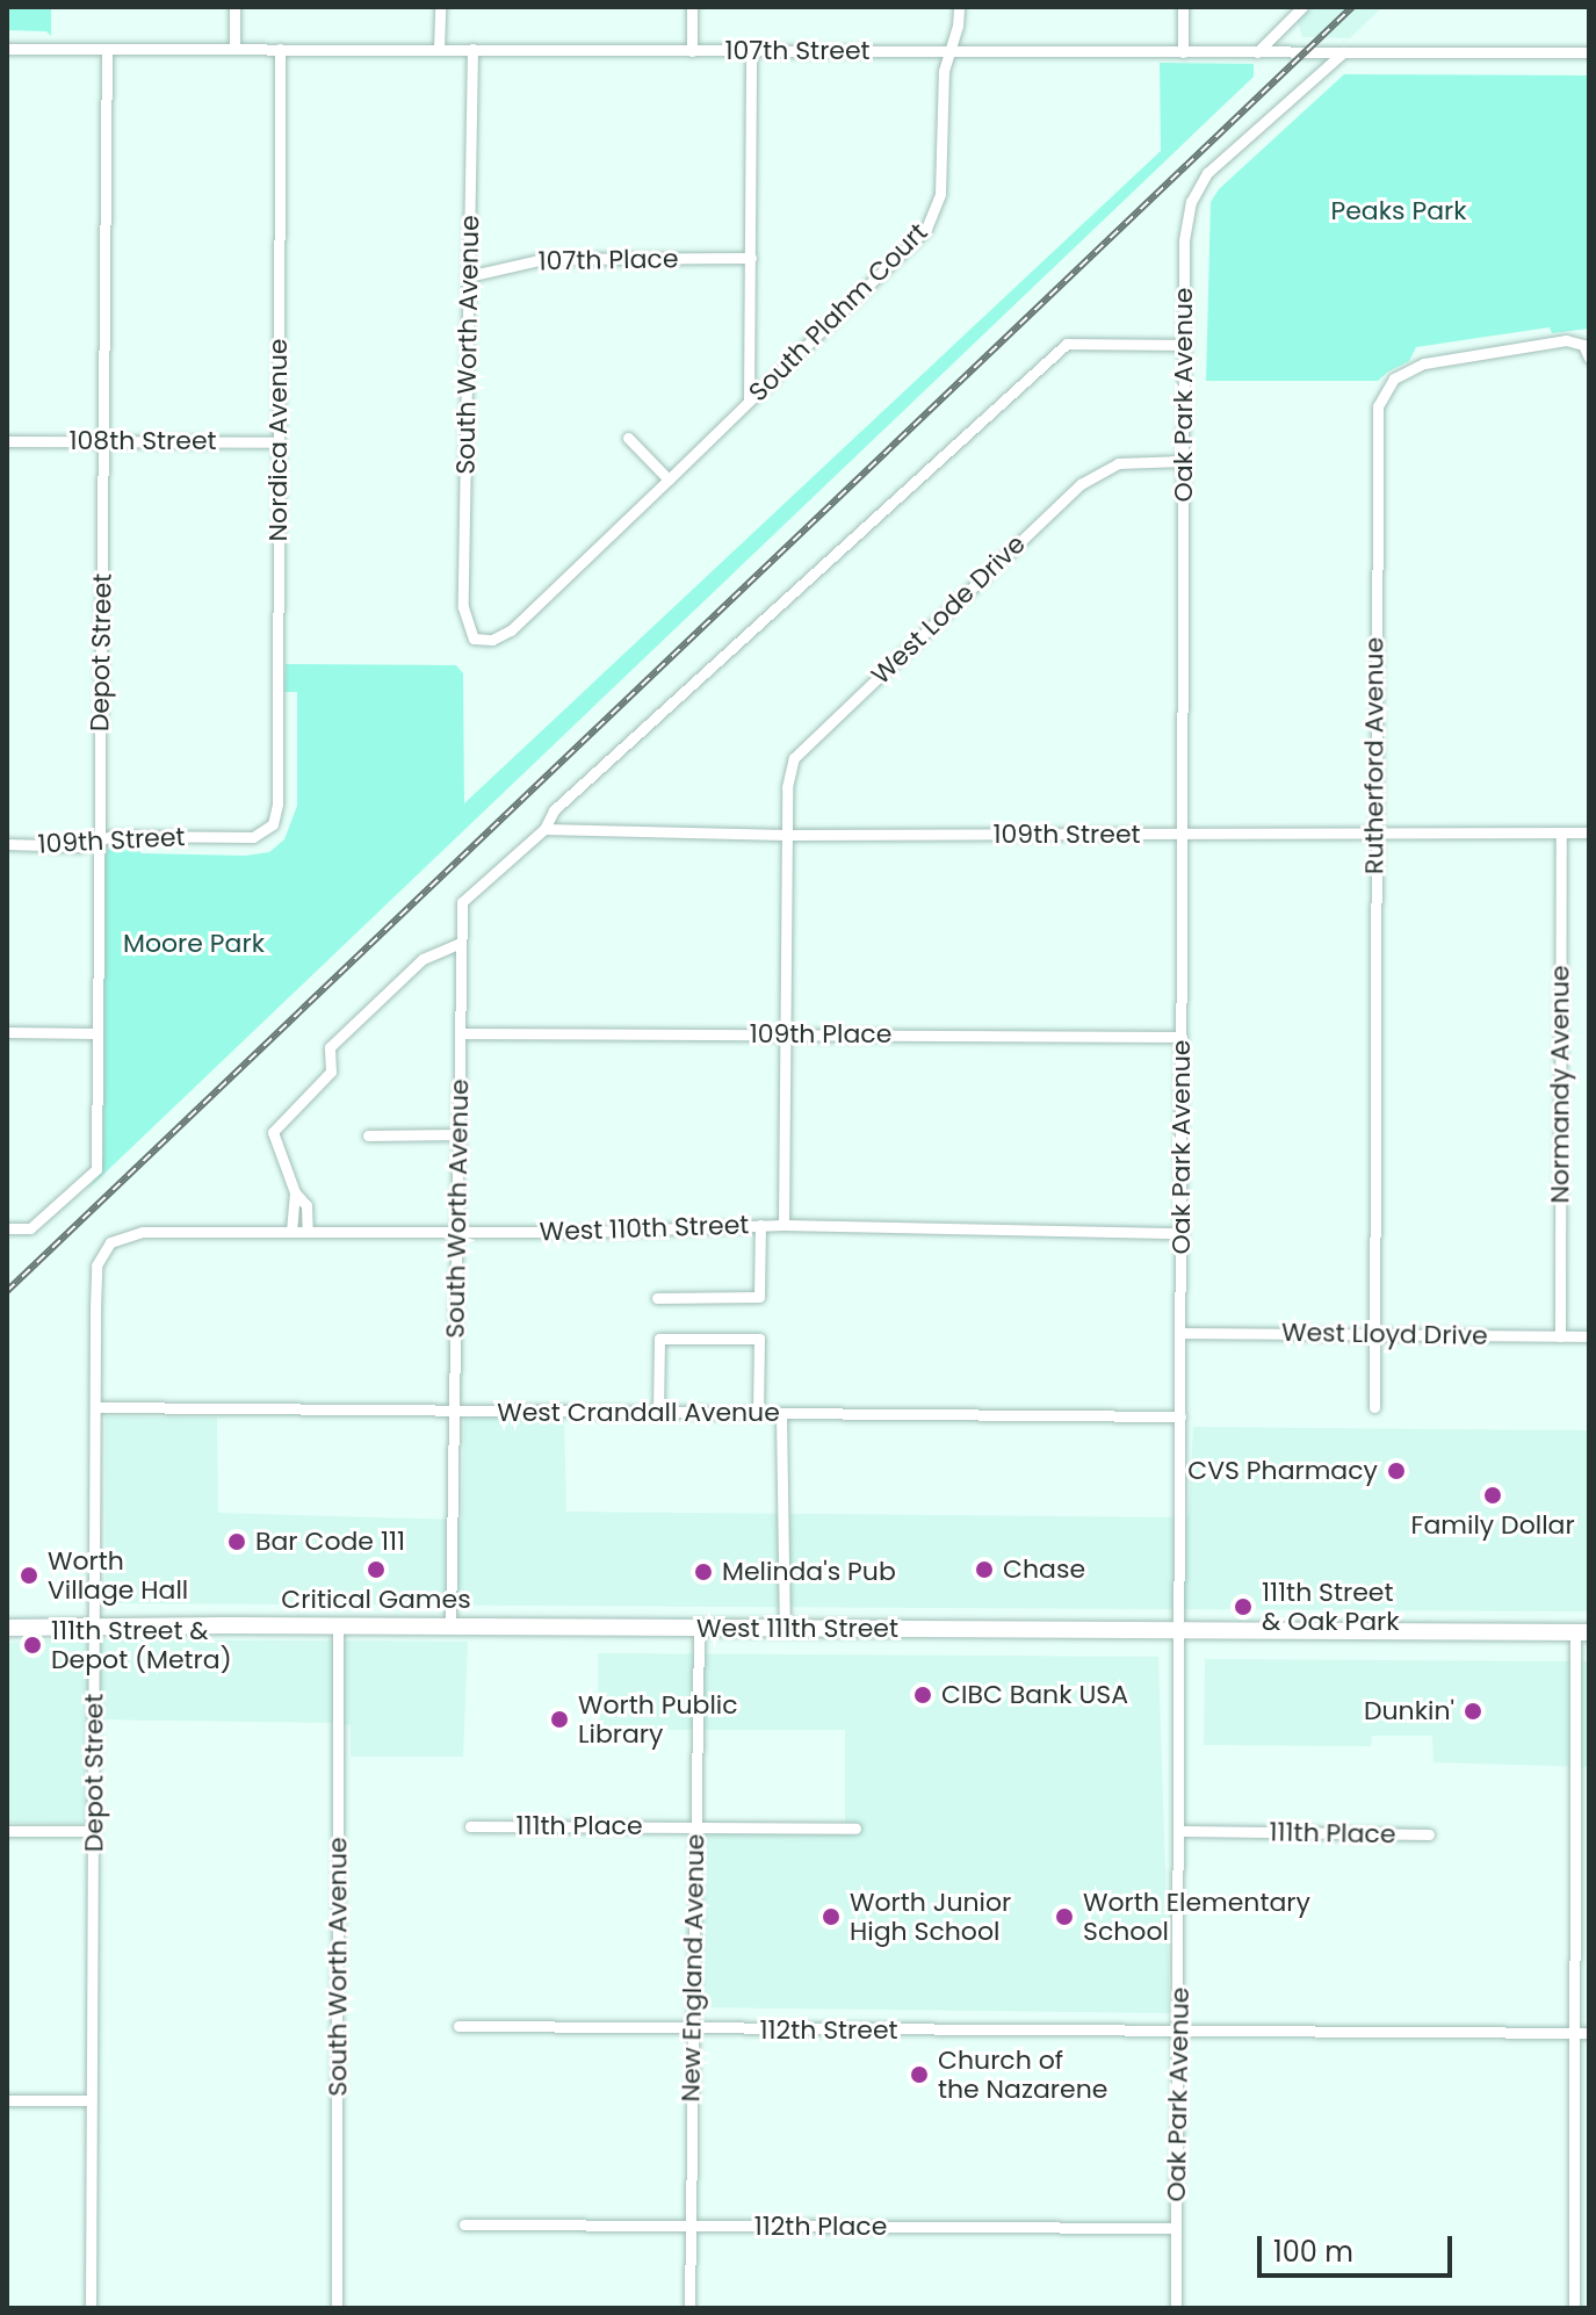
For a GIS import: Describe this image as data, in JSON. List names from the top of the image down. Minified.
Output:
{"streets":{"main road":["West 111th Street"],"street":["107th Street","107th Place","South Plahm Court","South Worth Avenue","Oak Park Avenue","Nordica Avenue","108th Street","West Lode Drive","Depot Street","Rutherford Avenue","109th Street","109th Place","Normandy Avenue","West 110th Street","West Lloyd Drive","West Crandall Avenue","111th Place","New England Avenue","112th Street","112th Place"]},"crossings":[["107th Street","South Plahm Court"],["107th Street","South Worth Avenue"],["107th Street","Oak Park Avenue"],["107th Street","Nordica Avenue"],["107th Street","Depot Street"],["107th Place","South Worth Avenue"],["South Plahm Court","South Worth Avenue"],["South Worth Avenue","Oak Park Avenue"],["South Worth Avenue","109th Street"],["South Worth Avenue","109th Place"],["South Worth Avenue","West 110th Street"],["South Worth Avenue","West Crandall Avenue"],["South Worth Avenue","West 111th Street"],["Oak Park Avenue","West Lode Drive"],["Oak Park Avenue","109th Street"],["Oak Park Avenue","109th Place"],["Oak Park Avenue","West 110th Street"],["Oak Park Avenue","West Lloyd Drive"],["Oak Park Avenue","West Crandall Avenue"],["Oak Park Avenue","West 111th Street"],["Oak Park Avenue","111th Place"],["Oak Park Avenue","112th Street"],["Oak Park Avenue","112th Place"],["Nordica Avenue","108th Street"],["Nordica Avenue","109th Street"],["108th Street","Depot Street"],["West Lode Drive","109th Street"],["Depot Street","109th Street"],["Depot Street","West 110th Street"],["Depot Street","West Crandall Avenue"],["Depot Street","West 111th Street"],["Rutherford Avenue","109th Street"],["Rutherford Avenue","West Lloyd Drive"],["109th Street","Normandy Avenue"],["Normandy Avenue","West Lloyd Drive"],["West 111th Street","New England Avenue"],["111th Place","New England Avenue"],["New England Avenue","112th Street"],["New England Avenue","112th Place"]],"parks":["Peaks Park","Moore Park"],"places":["CVS Pharmacy","Family Dollar","Bar Code 111","Critical Games","Chase","Melinda's Pub","Worth Village Hall","111th Street & Oak Park","111th Street & Depot (Metra)","CIBC Bank USA","Dunkin'","Worth Public Library","Worth Junior High School","Worth Elementary School","Church of the Nazarene"],"scale_bar":"100 m"}
